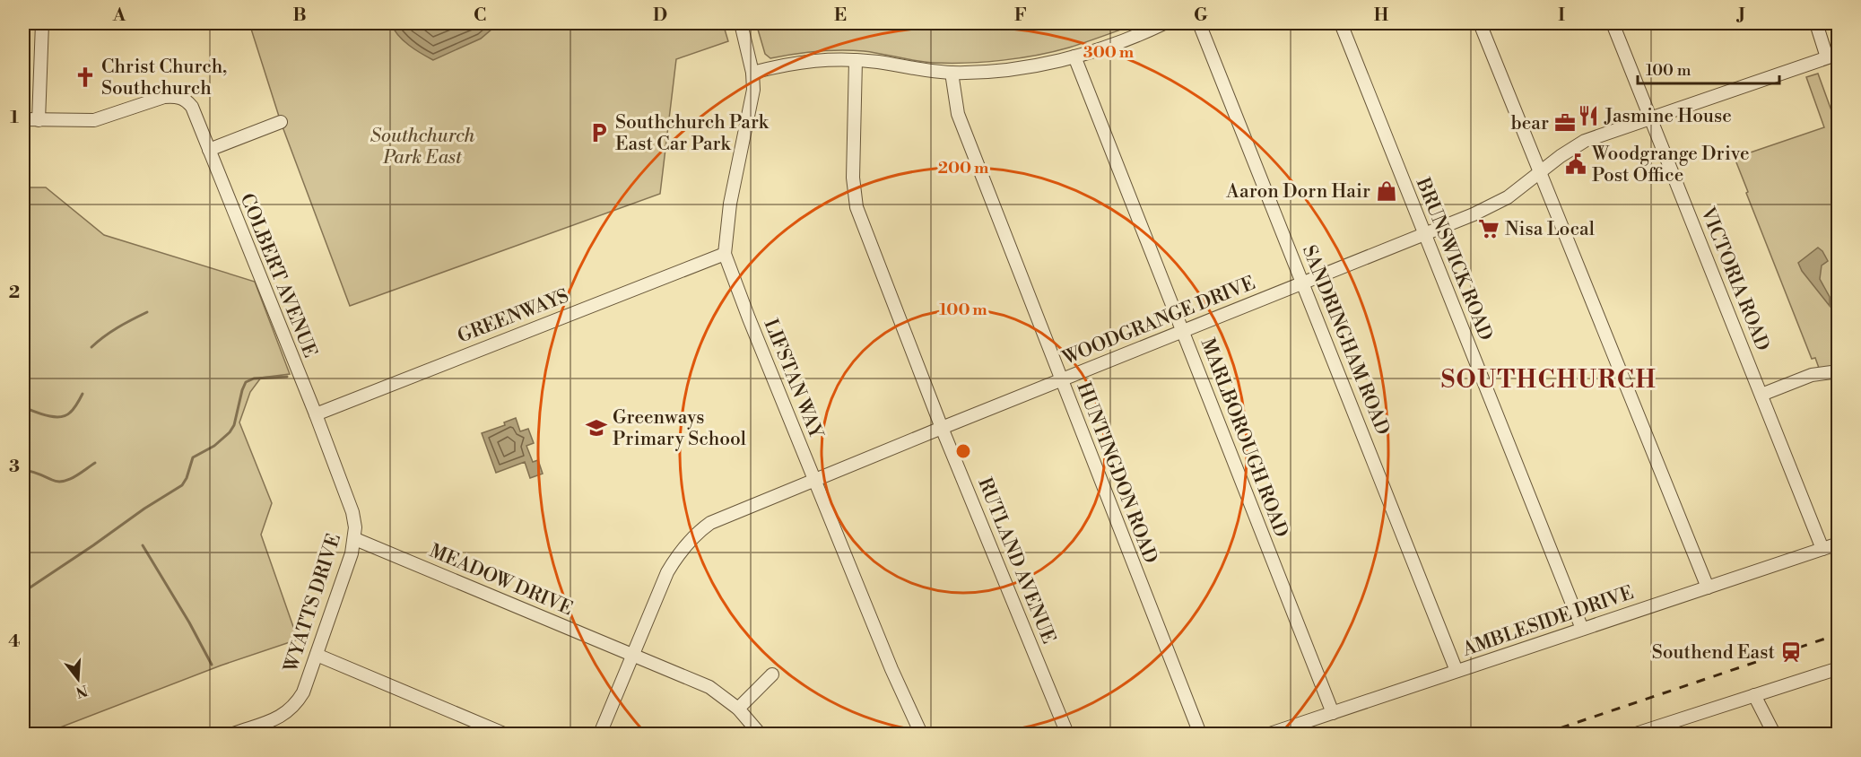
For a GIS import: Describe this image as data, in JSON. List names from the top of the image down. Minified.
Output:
{"streets":{"street":["BRUNSWICK ROAD","COLBERT AVENUE","VICTORIA ROAD","GREENWAYS","WOODGRANGE DRIVE","SANDRINGHAM ROAD","LIFSTAN WAY","MARLBOROUGH ROAD","HUNTINGDON ROAD","RUTLAND AVENUE","MEADOW DRIVE","WYATTS DRIVE","AMBLESIDE DRIVE"]},"crossings":[["BRUNSWICK ROAD","WOODGRANGE DRIVE"],["BRUNSWICK ROAD","AMBLESIDE DRIVE"],["COLBERT AVENUE","GREENWAYS"],["COLBERT AVENUE","WYATTS DRIVE"],["VICTORIA ROAD","WOODGRANGE DRIVE"],["VICTORIA ROAD","AMBLESIDE DRIVE"],["GREENWAYS","LIFSTAN WAY"],["GREENWAYS","WYATTS DRIVE"],["WOODGRANGE DRIVE","SANDRINGHAM ROAD"],["WOODGRANGE DRIVE","LIFSTAN WAY"],["WOODGRANGE DRIVE","MARLBOROUGH ROAD"],["WOODGRANGE DRIVE","HUNTINGDON ROAD"],["WOODGRANGE DRIVE","RUTLAND AVENUE"],["WOODGRANGE DRIVE","MEADOW DRIVE"],["SANDRINGHAM ROAD","AMBLESIDE DRIVE"],["MARLBOROUGH ROAD","AMBLESIDE DRIVE"],["MEADOW DRIVE","WYATTS DRIVE"]],"districts":["SOUTHCHURCH"],"parks":["Southchurch Park East"],"places":{"church":["Christ Church, Southchurch"],"restaurant":["Jasmine House"],"office":["bear"],"parking":["Southchurch Park East Car Park"],"public building":["Woodgrange Drive Post Office"],"shop":["Aaron Dorn Hair"],"supermarket":["Nisa Local"],"school or university":["Greenways Primary School"],"station":["Southend East"]},"scale_bar":"100 m","north":"bottom","grid":{"columns":["A","B","C","D","E","F","G","H","I","J"],"rows":["1","2","3","4"]},"rings":["300 m","200 m","100 m"]}
